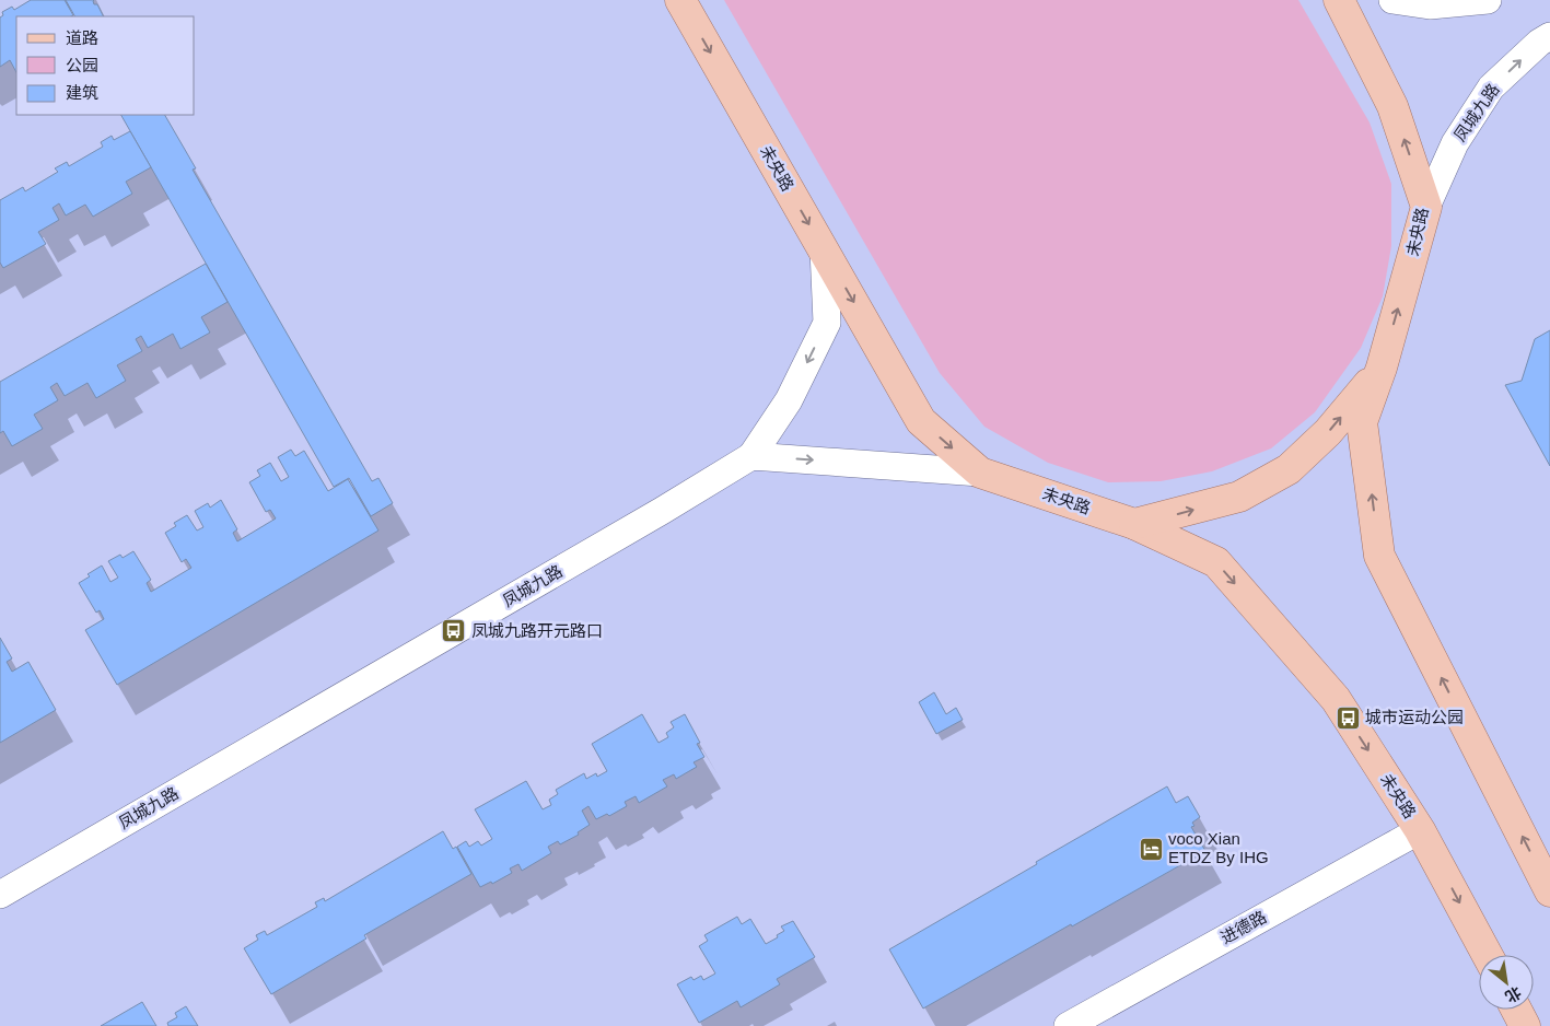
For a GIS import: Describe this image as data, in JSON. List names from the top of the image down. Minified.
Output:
{"streets":{"main road":["未央路"],"street":["凤城九路","进德路"]},"crossings":[["凤城九路","未央路"],["未央路","进德路"]],"places":{"bus stop":["凤城九路开元路口","城市运动公园"],"hotel":["voco Xian ETDZ By IHG"]},"legend":["道路","公园","建筑"],"north":"bottom right"}
